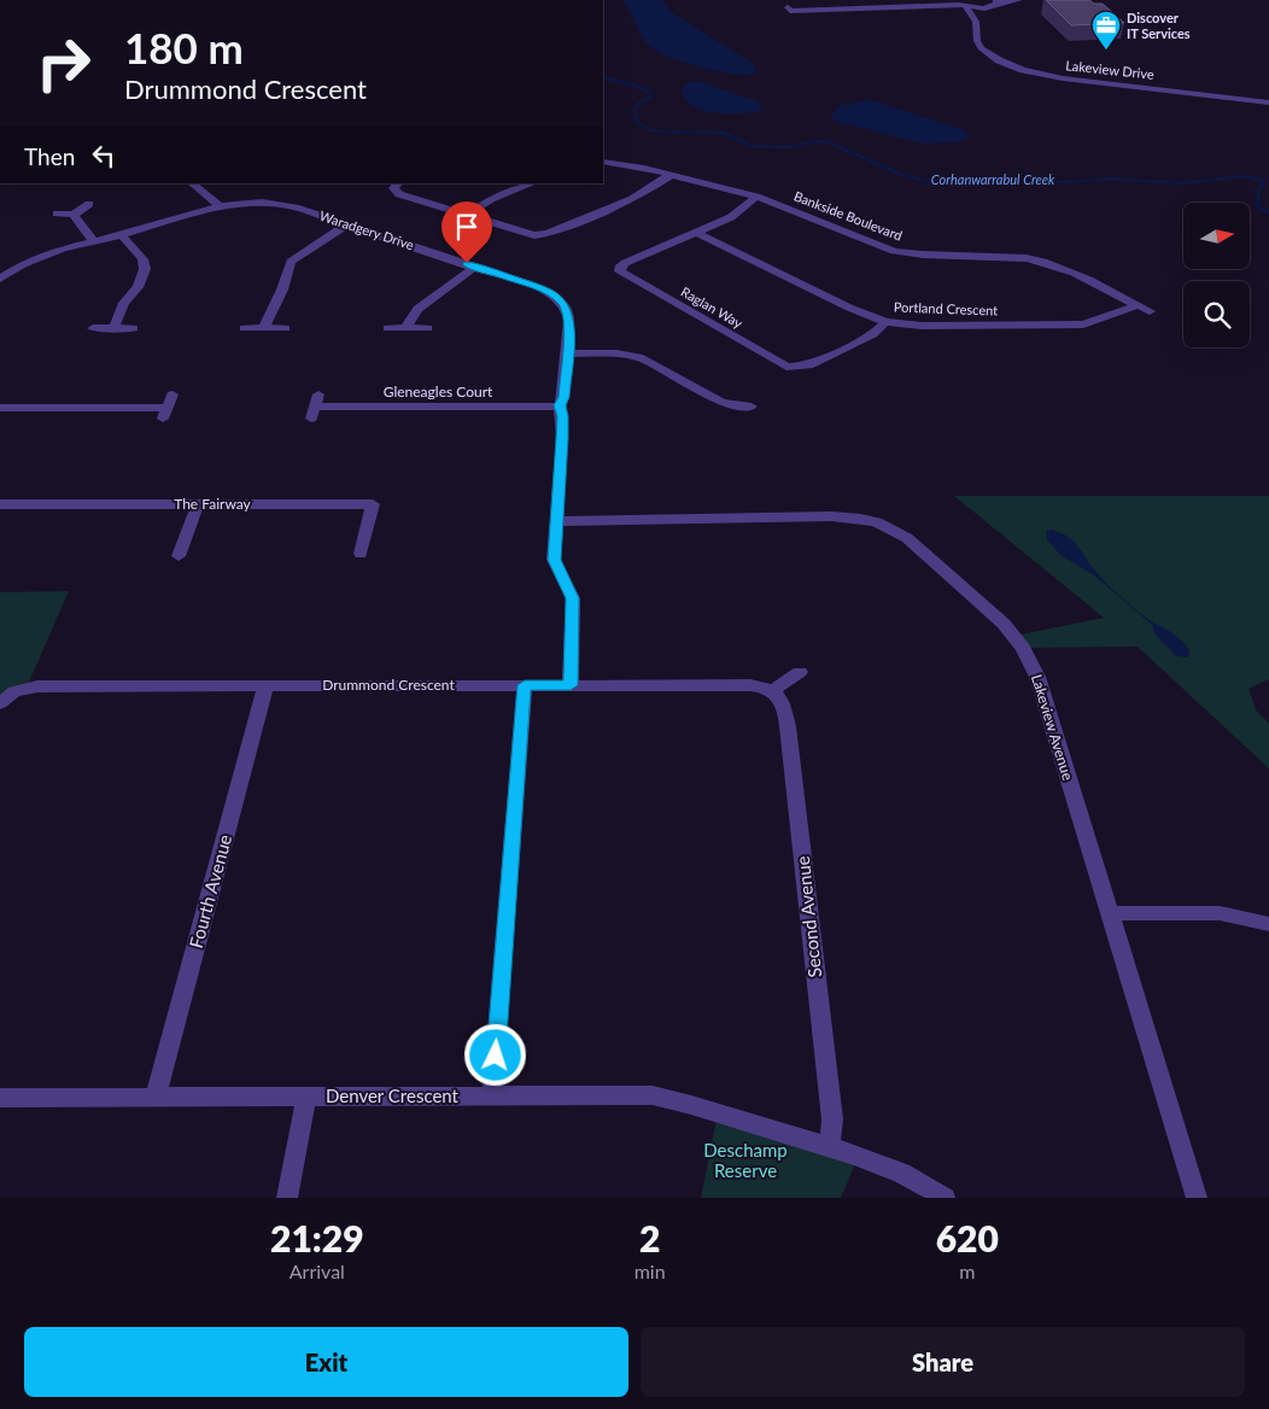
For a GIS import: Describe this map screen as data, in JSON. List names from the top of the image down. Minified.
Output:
{"streets":{"street":["Lakeview Drive","Bankside Boulevard","Waradgery Drive","Raglan Way","Portland Crescent","Gleneagles Court","The Fairway","Drummond Crescent","Lakeview Avenue","Fourth Avenue","Second Avenue","Denver Crescent"]},"crossings":[["Bankside Boulevard","Portland Crescent"],["Waradgery Drive","Gleneagles Court"],["Waradgery Drive","Drummond Crescent"],["Waradgery Drive","Lakeview Avenue"],["Raglan Way","Portland Crescent"],["Drummond Crescent","Fourth Avenue"],["Drummond Crescent","Second Avenue"],["Fourth Avenue","Denver Crescent"],["Second Avenue","Denver Crescent"]],"water":["Corhanwarrabul Creek"],"parks":["Deschamp Reserve"],"places":{"office":["Discover IT Services"]},"north":"right","page":{"turn":["180 m","Drummond Crescent"],"then":"Then","eta":["21:29","Arrival","2","min","620","m"],"buttons":["Exit","Share"]}}
